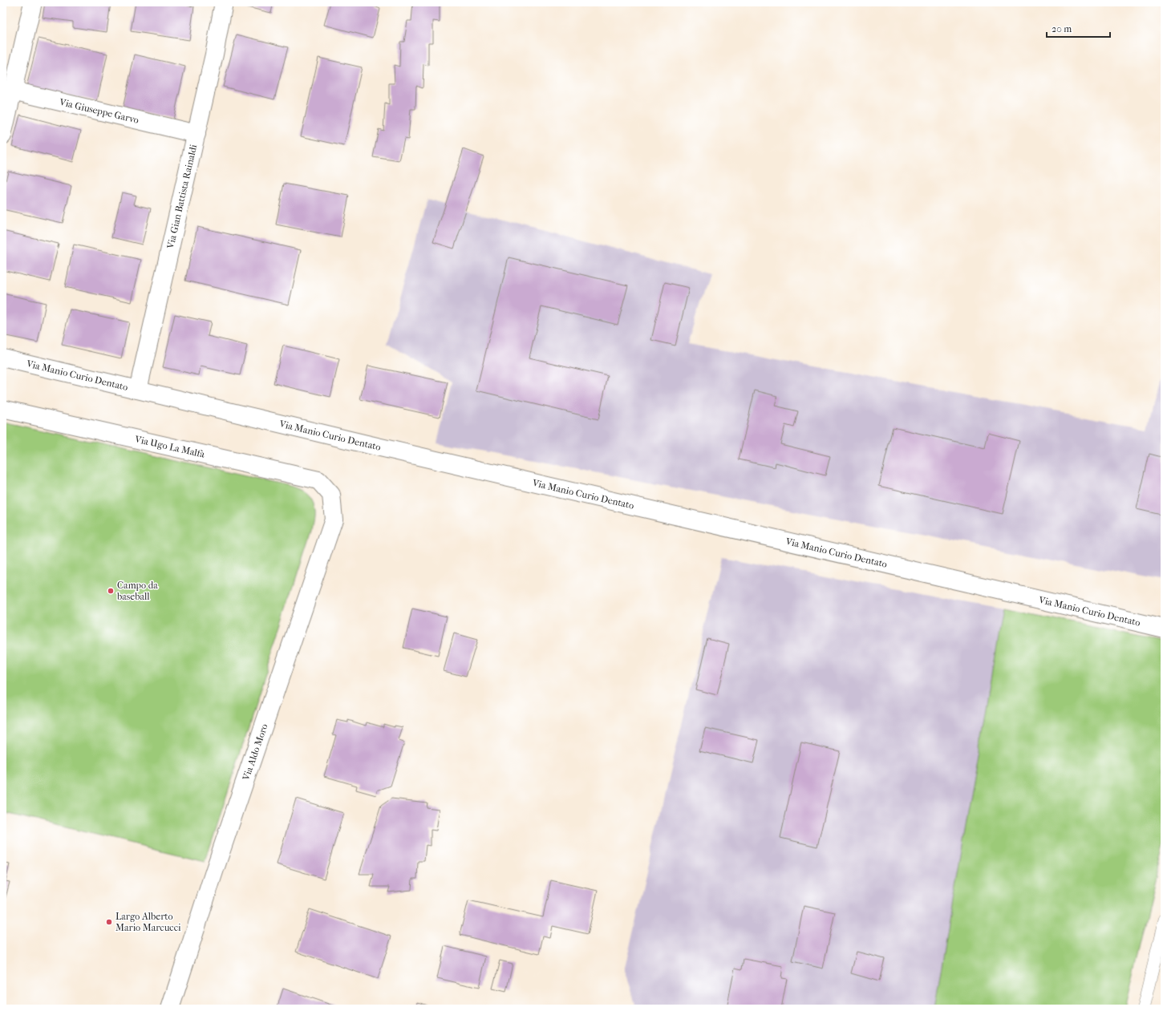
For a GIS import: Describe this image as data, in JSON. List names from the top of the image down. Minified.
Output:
{"streets":{"street":["Via Giuseppe Garvo","Via Gian Battista Rainaldi","Via Manio Curio Dentato","Via Ugo La Malfa","Via Aldo Moro"]},"crossings":[["Via Giuseppe Garvo","Via Gian Battista Rainaldi"],["Via Gian Battista Rainaldi","Via Manio Curio Dentato"],["Via Ugo La Malfa","Via Aldo Moro"]],"places":["Campo da baseball","Largo Alberto Mario Marcucci"],"scale_bar":"20 m"}
